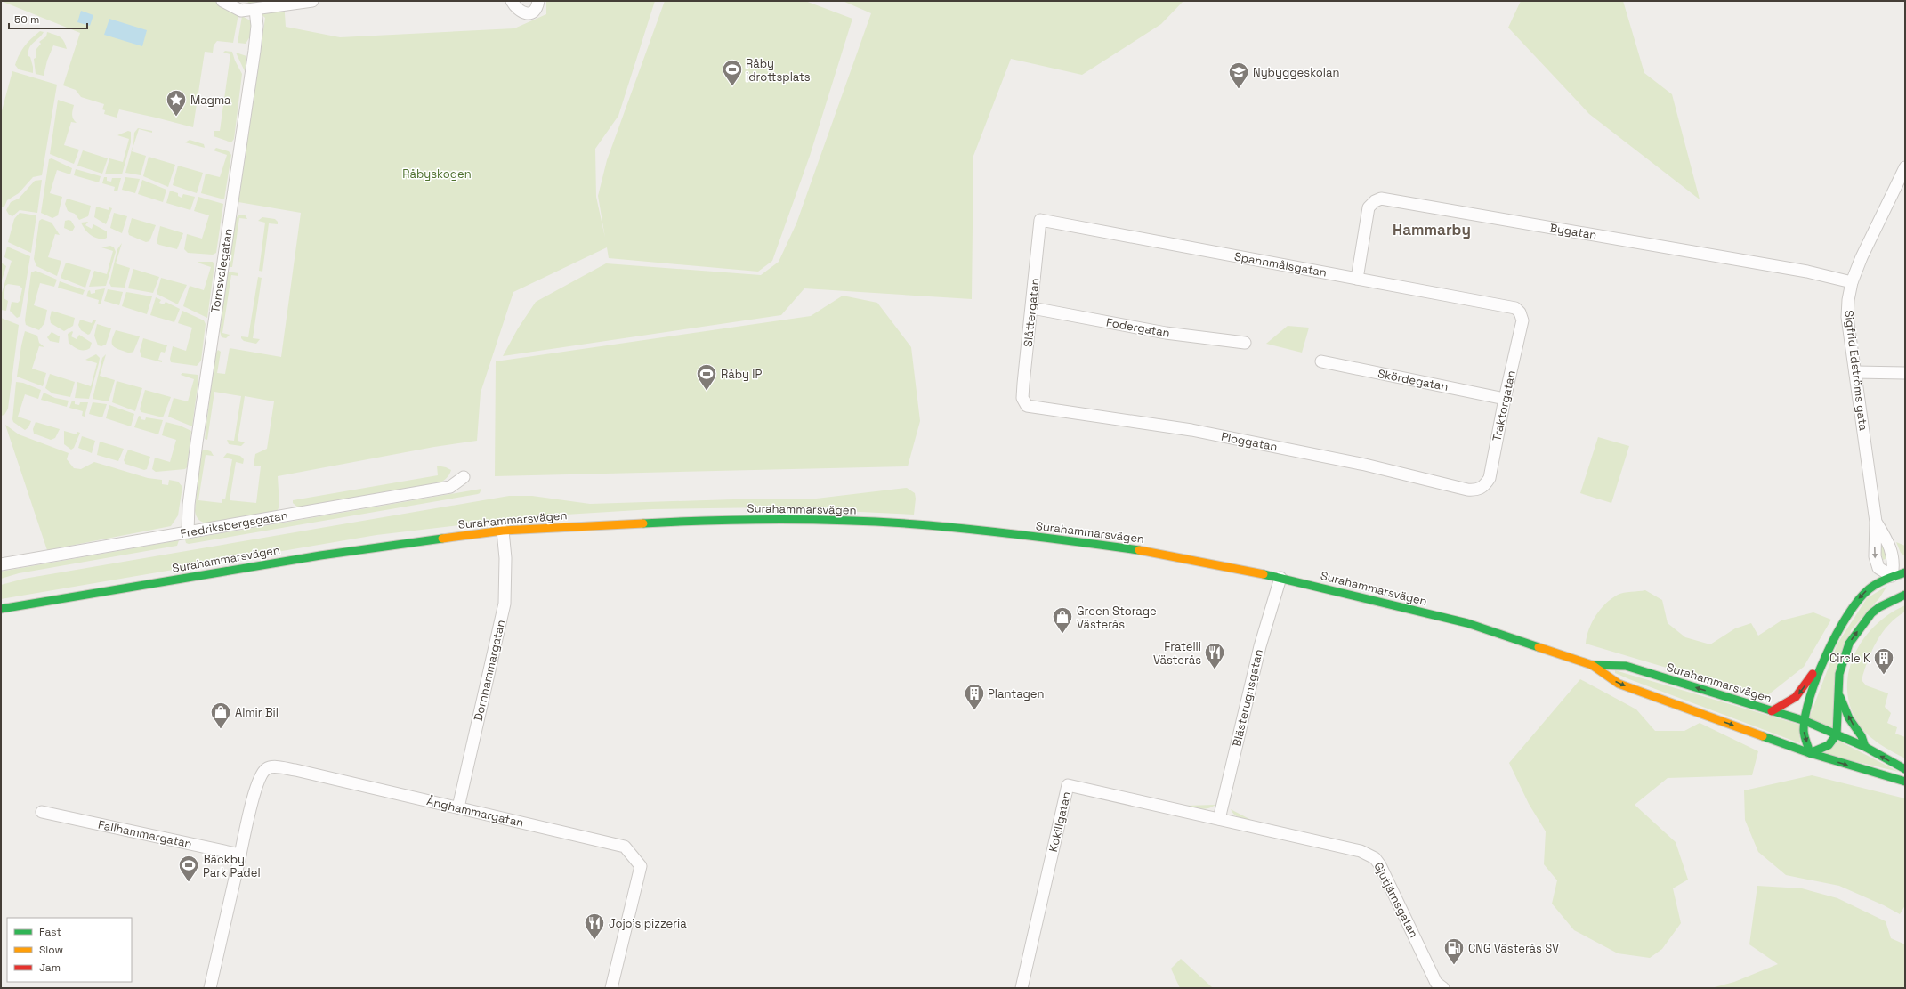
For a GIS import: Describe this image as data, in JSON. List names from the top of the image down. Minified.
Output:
{"streets":{"main road":["Surahammarsvägen"],"street":["Bygatan","Spannmålsgatan","Tornsvalegatan","Slåttergatan","Fodergatan","Sigfrid Edströms gata","Skördegatan","Traktorgatan","Ploggatan","Fredriksbergsgatan","Dornhammargatan","Blästerugnsgatan","Ånghammargatan","Kokillgatan","Fallhammargatan","Gjutjärnsgatan"]},"crossings":[["Bygatan","Spannmålsgatan"],["Bygatan","Sigfrid Edströms gata"],["Spannmålsgatan","Slåttergatan"],["Spannmålsgatan","Traktorgatan"],["Tornsvalegatan","Fredriksbergsgatan"],["Slåttergatan","Fodergatan"],["Slåttergatan","Ploggatan"],["Skördegatan","Traktorgatan"],["Traktorgatan","Ploggatan"],["Surahammarsvägen","Dornhammargatan"],["Surahammarsvägen","Blästerugnsgatan"],["Dornhammargatan","Ånghammargatan"],["Blästerugnsgatan","Kokillgatan"],["Blästerugnsgatan","Gjutjärnsgatan"],["Ånghammargatan","Fallhammargatan"],["Kokillgatan","Gjutjärnsgatan"]],"districts":["Hammarby"],"parks":["Råbyskogen"],"places":{"sports":["Råby idrottsplats","Råby IP","Bäckby Park Padel"],"school or university":["Nybyggeskolan"],"place":["Magma"],"shop":["Green Storage Västerås","Almir Bil"],"restaurant":["Fratelli Västerås","Jojo's pizzeria"],"building":["Circle K","Plantagen"],"fuel station":["CNG Västerås SV"]},"legend":["Fast","Slow","Jam"],"scale_bar":"50 m"}
